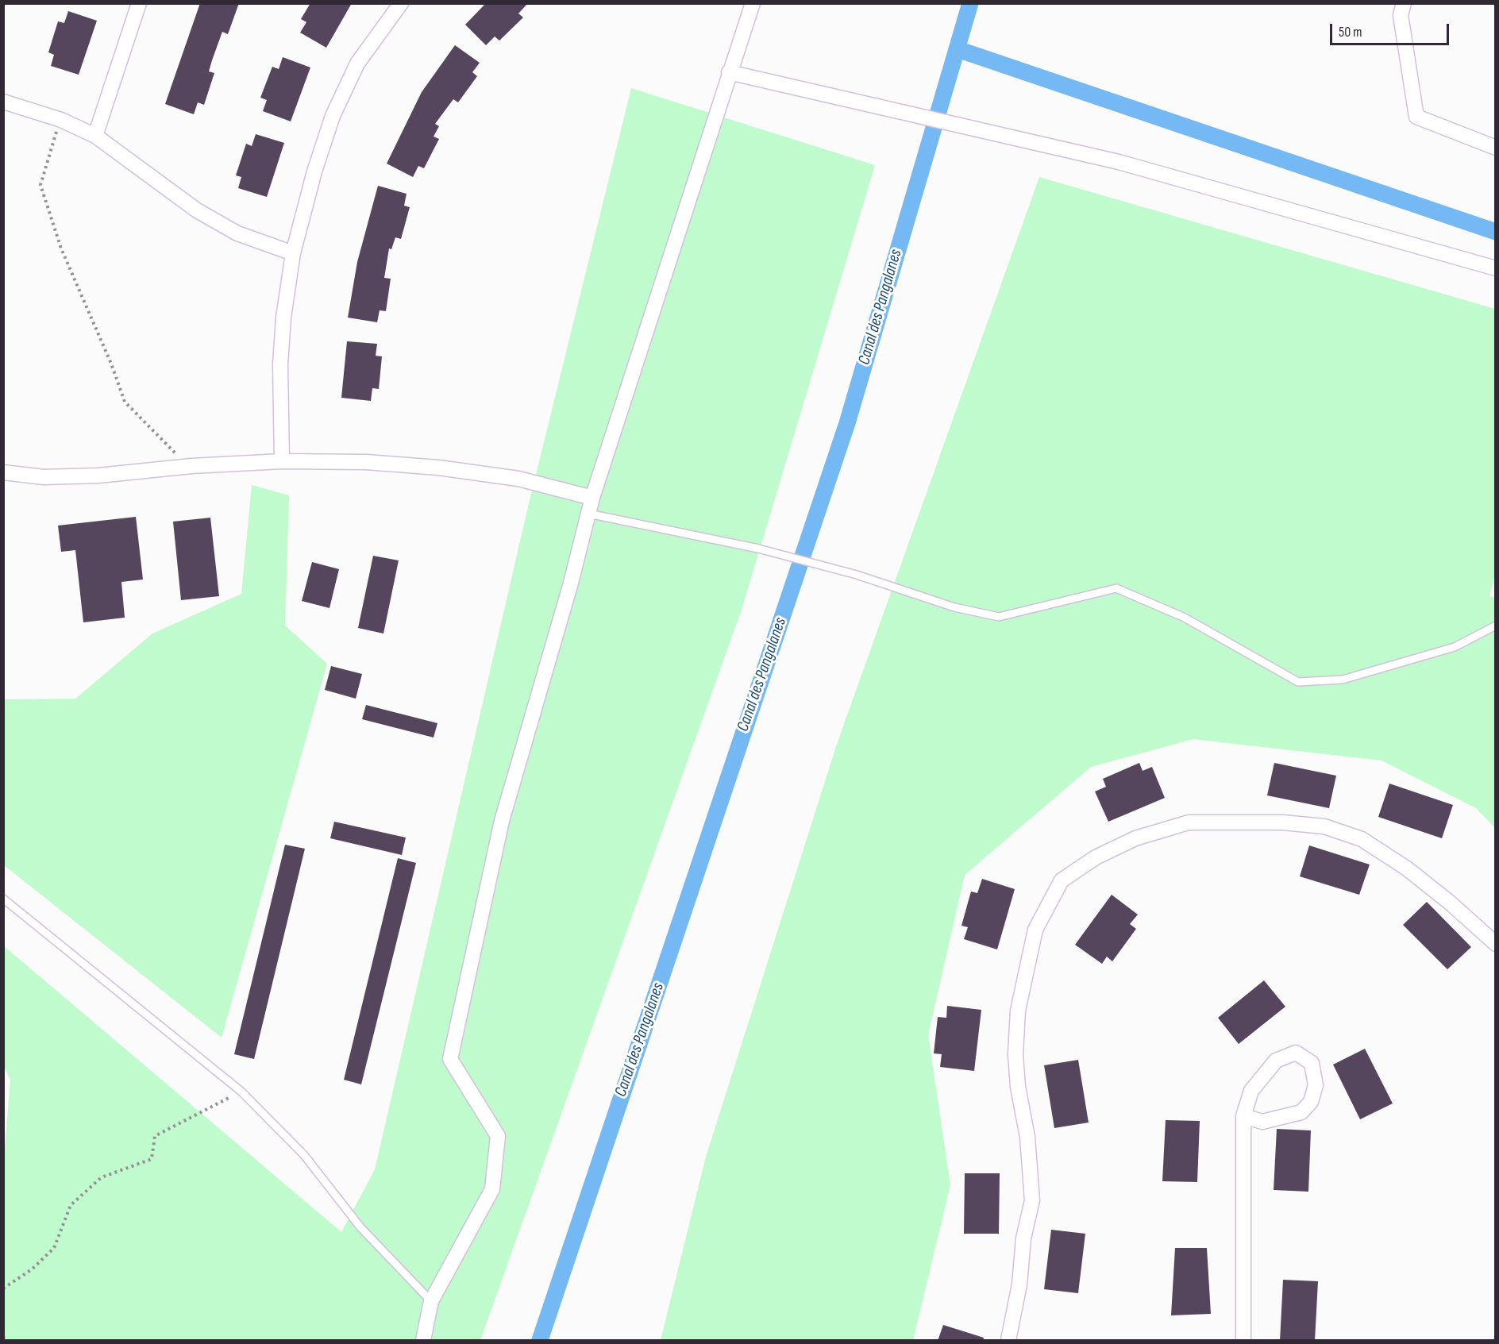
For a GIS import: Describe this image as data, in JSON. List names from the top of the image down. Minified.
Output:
{"water":["Canal des Pangalanes"],"scale_bar":"50 m"}
